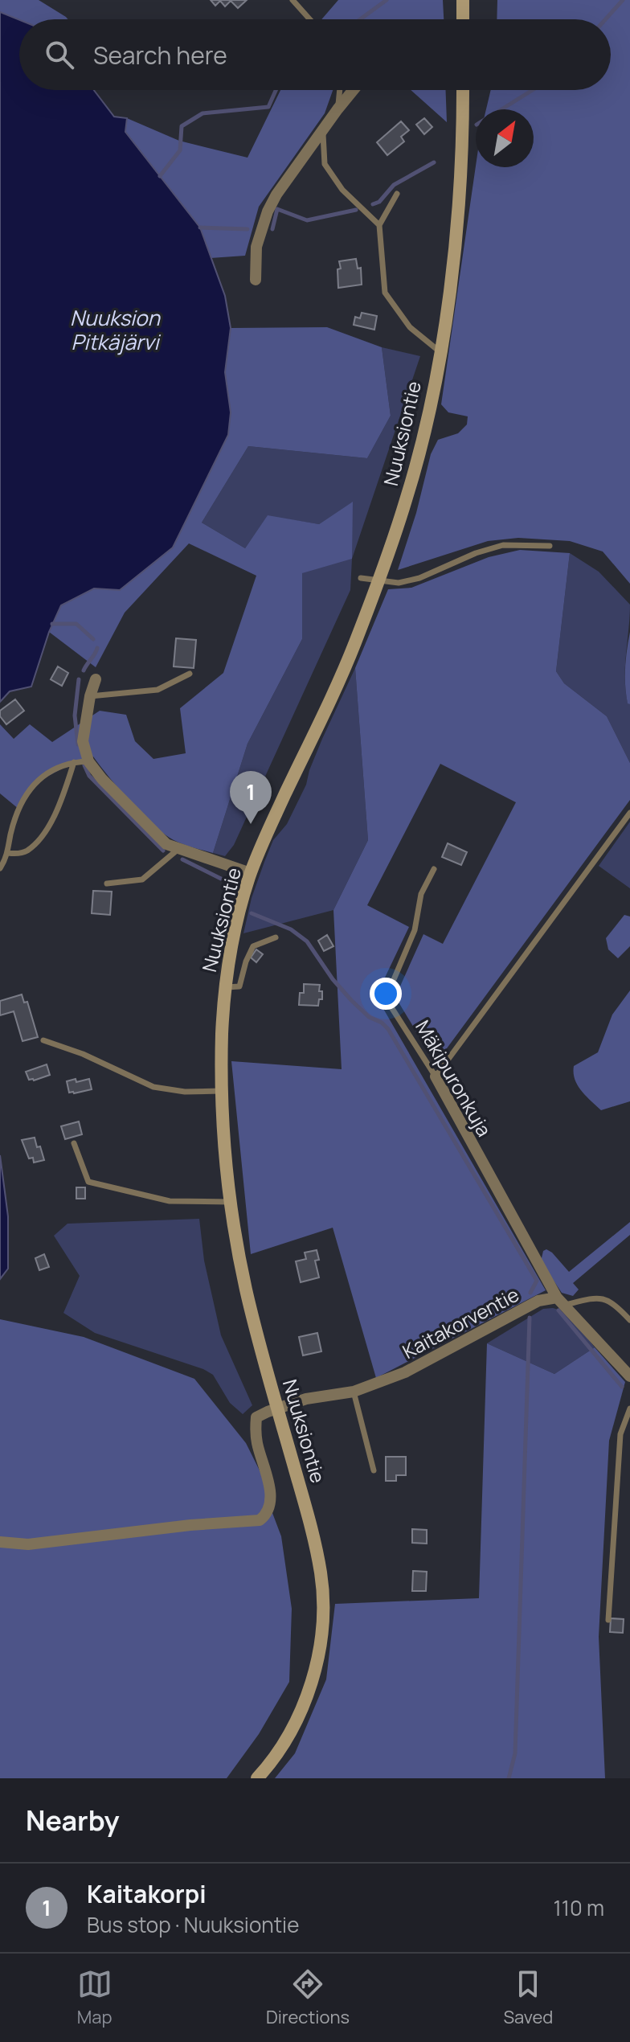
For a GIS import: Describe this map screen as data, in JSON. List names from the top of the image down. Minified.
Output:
{"streets":{"street":["Nuuksiontie","Mäkipuronkuja","Kaitakorventie"]},"crossings":[["Nuuksiontie","Kaitakorventie"],["Mäkipuronkuja","Kaitakorventie"]],"water":["Nuuksion Pitkäjärvi"],"north":"top right","page":{"search":"Search here","pins":"1","heading":"Nearby","list":[{"mark":"1","name":"Kaitakorpi","note":"Bus stop · Nuuksiontie","value":"110 m"}],"nav":["Map","Directions","Saved"]}}
